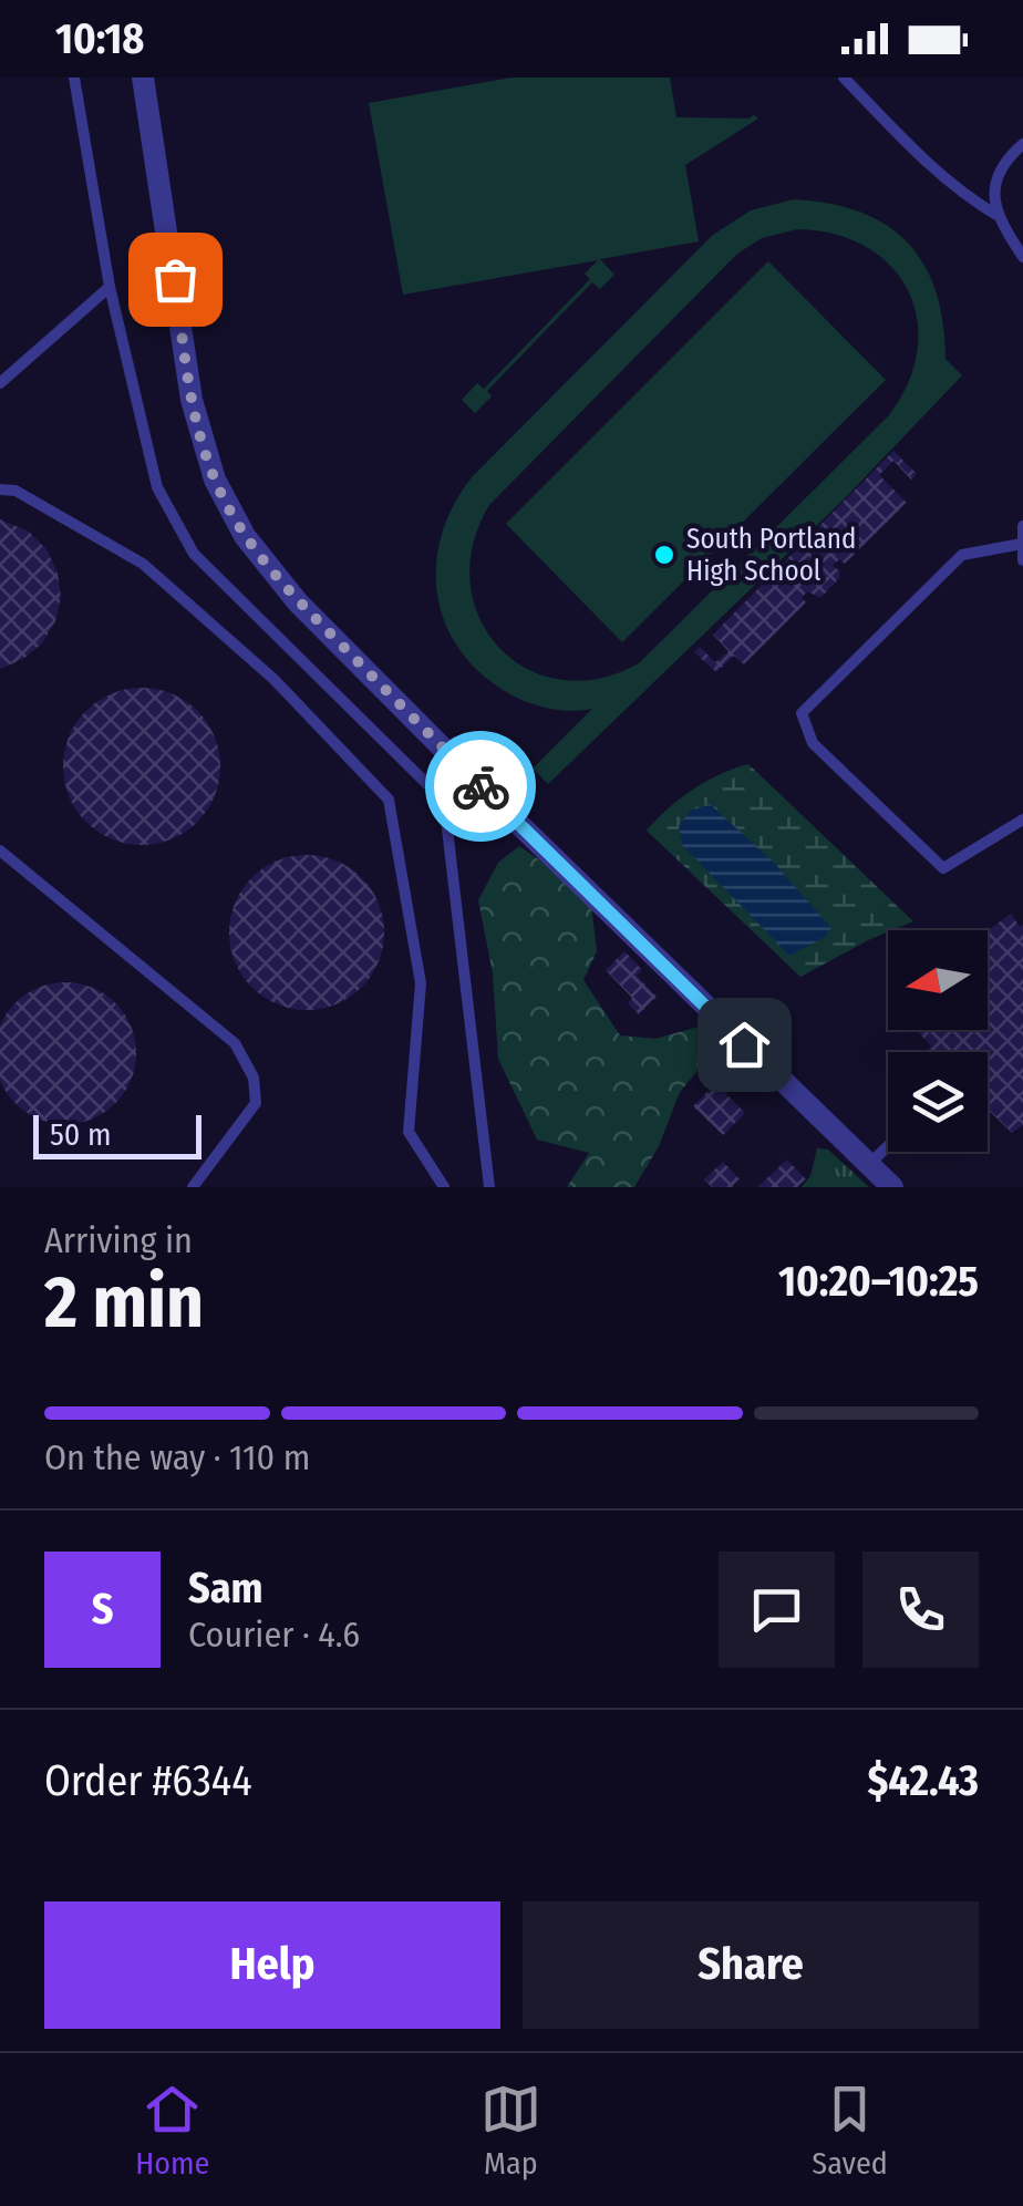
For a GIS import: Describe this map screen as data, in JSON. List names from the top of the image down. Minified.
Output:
{"places":["South Portland High School"],"scale_bar":"50 m","north":"left","page":{"status":"10:18","scale":"50 m","heading":["2 min","Arriving in","10:20–10:25"],"panel":["Sam","Courier · 4.6","Order #6344","$42.43"],"bar":"On the way · 110 m","round":"S","buttons":["Help","Share"],"tabs":["Home","Map","Saved"]}}
